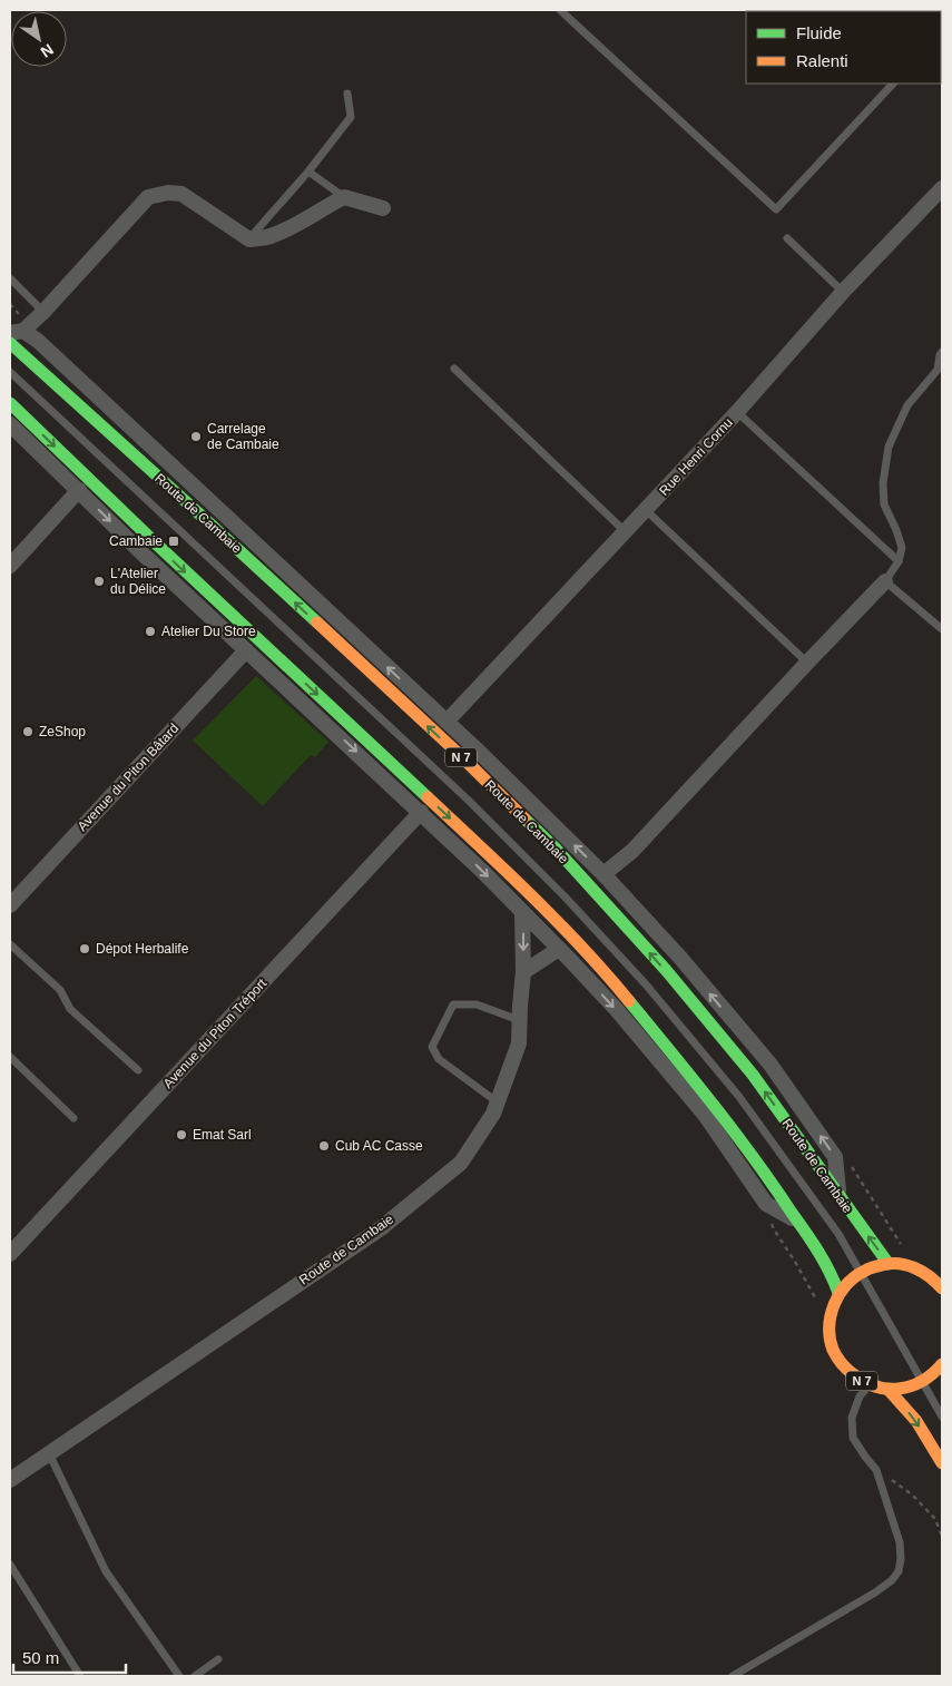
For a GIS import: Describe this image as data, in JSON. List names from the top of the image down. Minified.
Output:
{"streets":{"main road":["Route de Cambaie","N 7"],"street":["Rue Henri Cornu","Avenue du Piton Bâtard","Avenue du Piton Tréport"]},"places":{"other":["Carrelage de Cambaie","L'Atelier du Délice","Atelier Du Store","ZeShop","Dépot Herbalife","Emat Sarl","Cub AC Casse"],"transit":["Cambaie"]},"legend":["Fluide","Ralenti"],"scale_bar":"50 m","north":"bottom right"}
